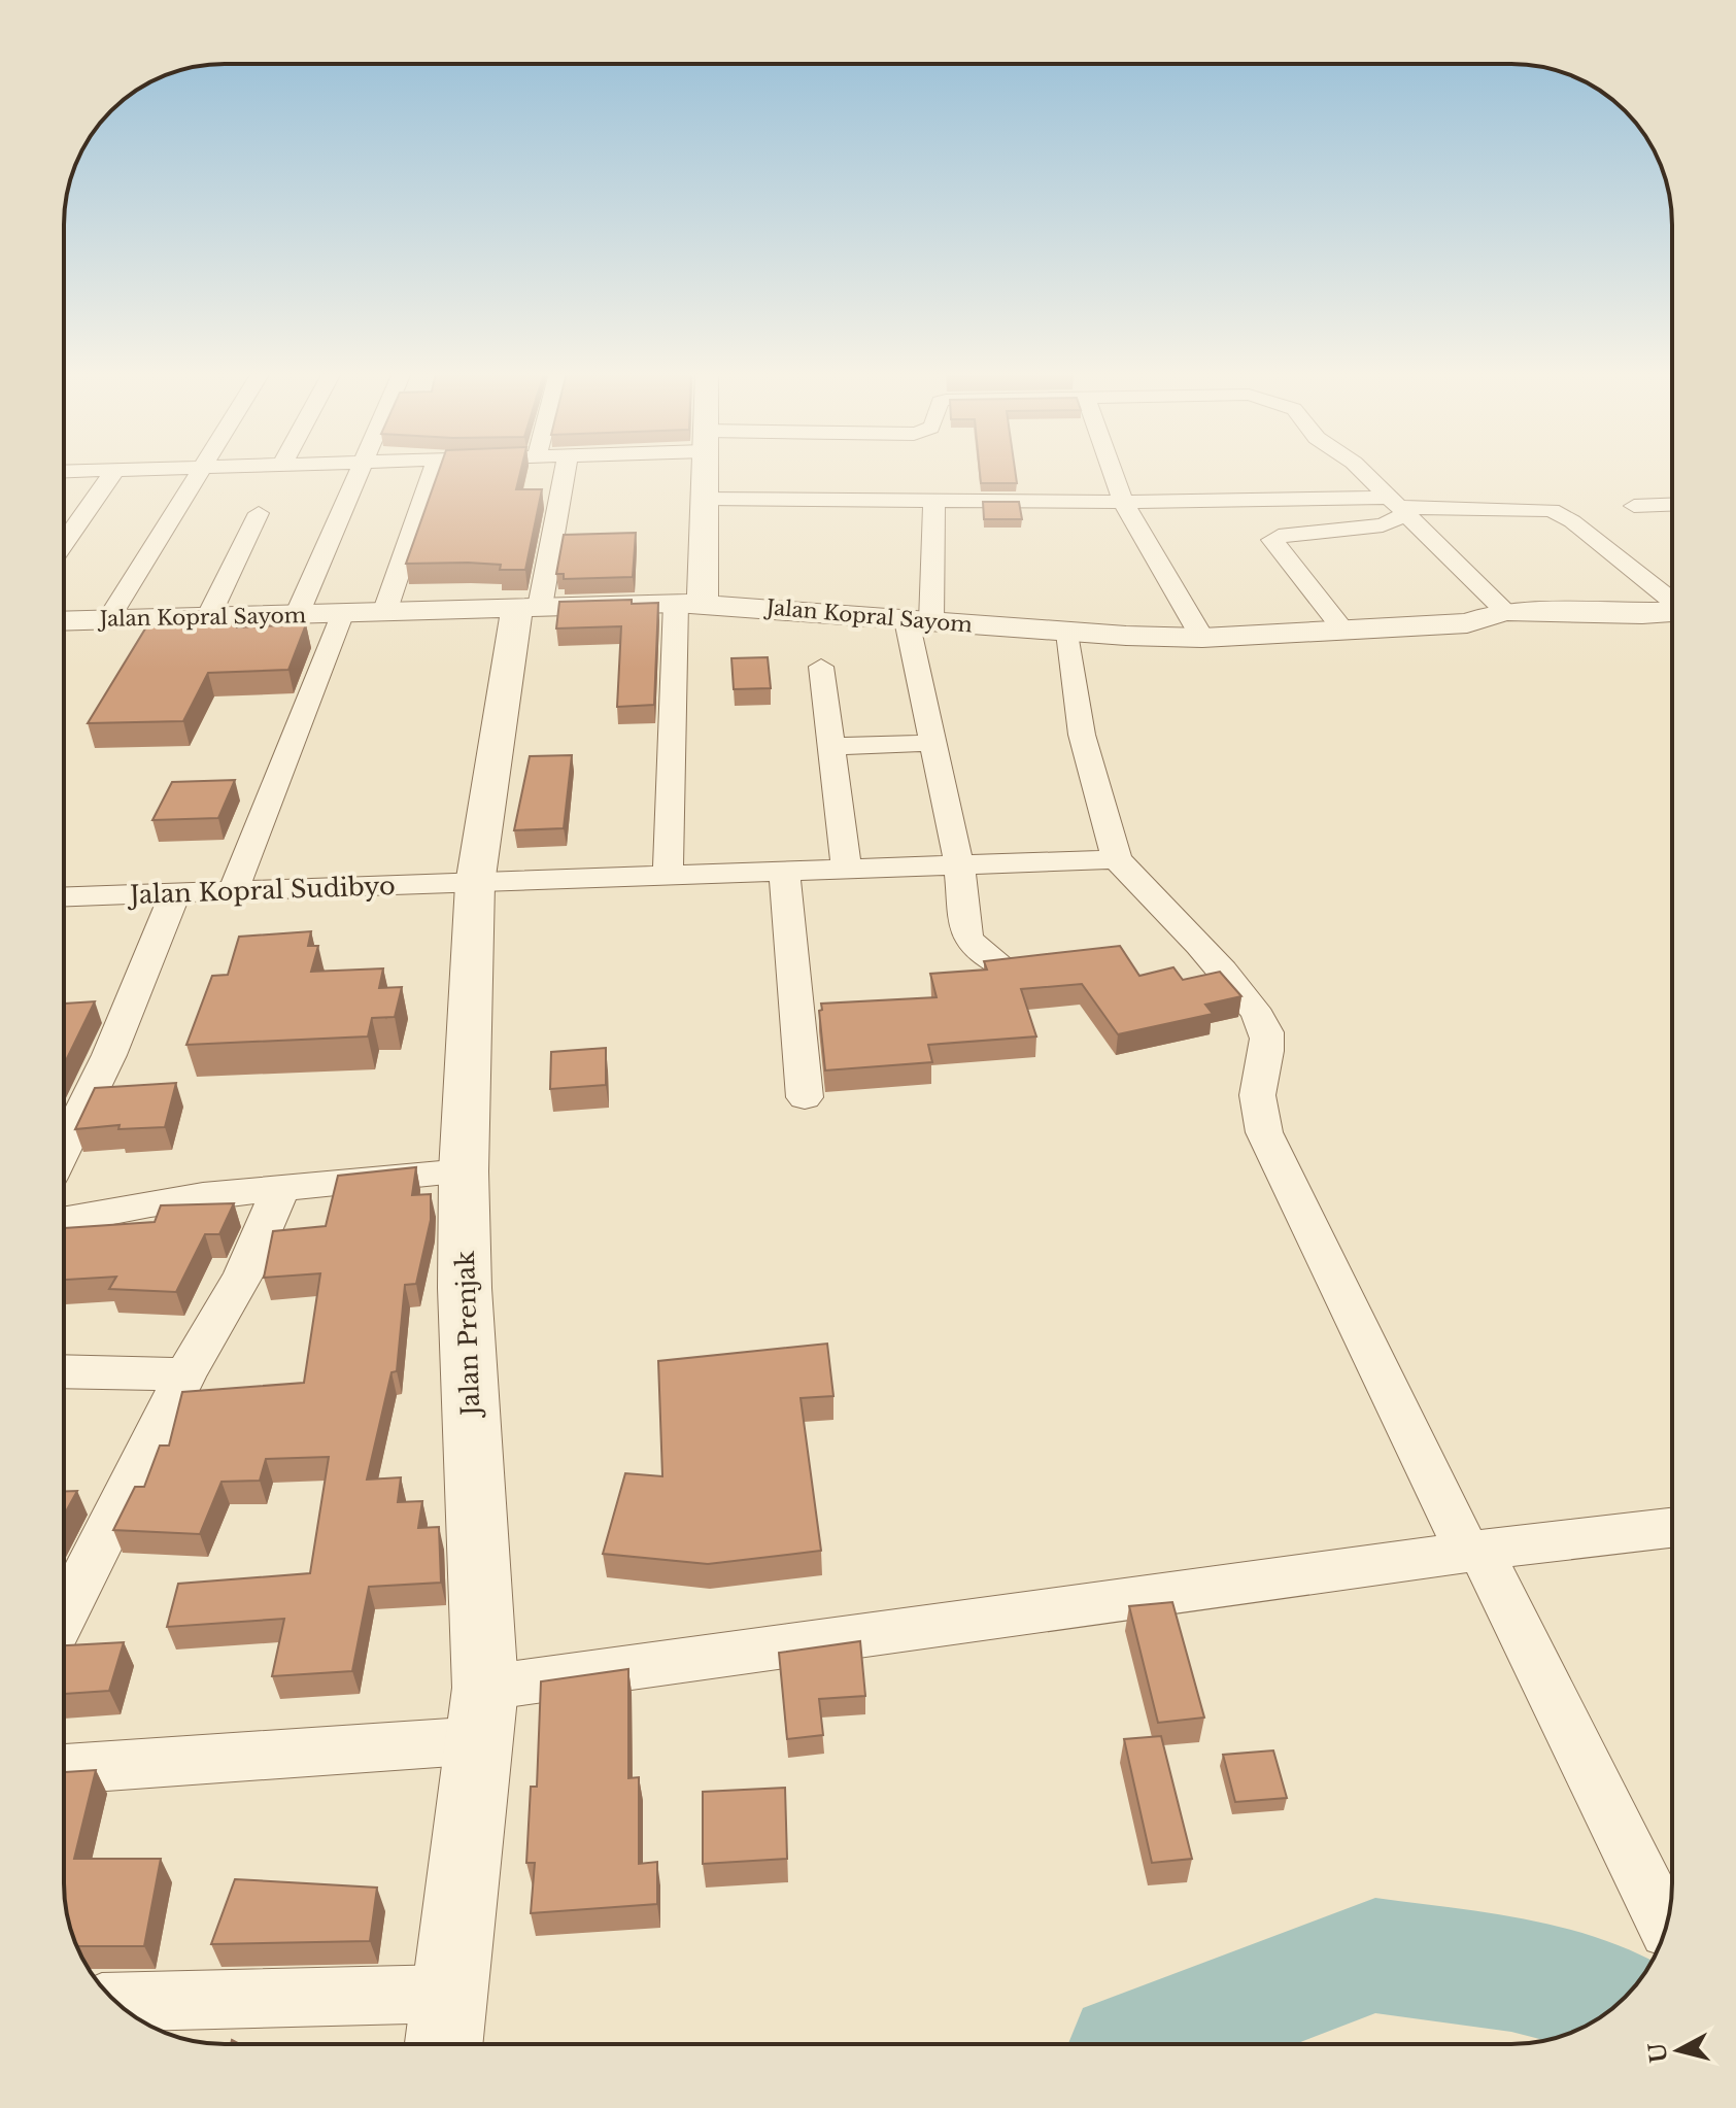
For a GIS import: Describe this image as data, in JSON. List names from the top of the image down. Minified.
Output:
{"streets":{"street":["Jalan Kopral Sayom","Jalan Kopral Sudibyo","Jalan Prenjak"]},"crossings":[["Jalan Kopral Sayom","Jalan Prenjak"],["Jalan Kopral Sudibyo","Jalan Prenjak"]],"north":"left"}
